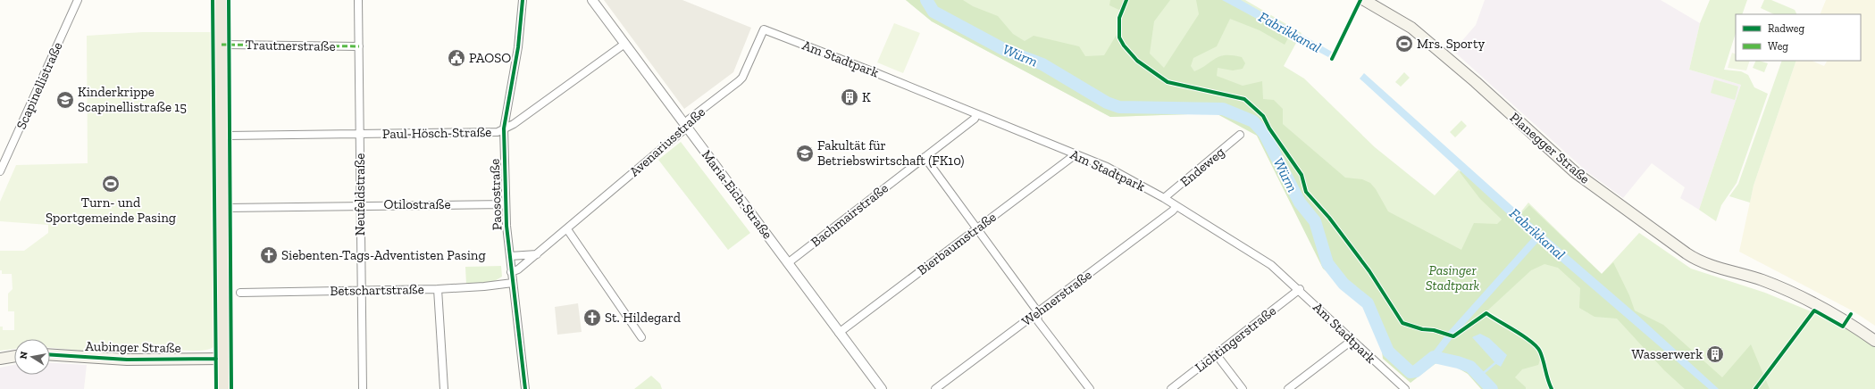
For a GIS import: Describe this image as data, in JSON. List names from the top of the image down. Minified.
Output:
{"streets":{"main road":["Planegger Straße","Aubinger Straße"],"street":["Trautnerstraße","Am Stadtpark","Scapinellistraße","Paul-Hösch-Straße","Avenariusstraße","Endeweg","Neufeldstraße","Paosostraße","Maria-Eich-Straße","Otilostraße","Bachmairstraße","Bierbaumstraße","Betschartstraße","Wehnerstraße","Lichtingerstraße"]},"crossings":[["Trautnerstraße","Neufeldstraße"],["Am Stadtpark","Avenariusstraße"],["Am Stadtpark","Endeweg"],["Am Stadtpark","Bachmairstraße"],["Am Stadtpark","Bierbaumstraße"],["Am Stadtpark","Wehnerstraße"],["Am Stadtpark","Lichtingerstraße"],["Paul-Hösch-Straße","Neufeldstraße"],["Paul-Hösch-Straße","Paosostraße"],["Paul-Hösch-Straße","Maria-Eich-Straße"],["Avenariusstraße","Paosostraße"],["Avenariusstraße","Maria-Eich-Straße"],["Neufeldstraße","Otilostraße"],["Neufeldstraße","Betschartstraße"],["Paosostraße","Otilostraße"],["Paosostraße","Betschartstraße"],["Maria-Eich-Straße","Bachmairstraße"],["Maria-Eich-Straße","Bierbaumstraße"]],"water":["Fabrikkanal","Würm"],"parks":["Pasinger Stadtpark"],"places":{"sports":["Mrs. Sporty","Turn- und Sportgemeinde Pasing"],"public building":["PAOSO"],"building":["K","Wasserwerk"],"school or university":["Kinderkrippe Scapinellistraße 15","Fakultät für Betriebswirtschaft (FK10)"],"church":["Siebenten-Tags-Adventisten Pasing","St. Hildegard"]},"legend":["Radweg","Weg"],"north":"left"}
